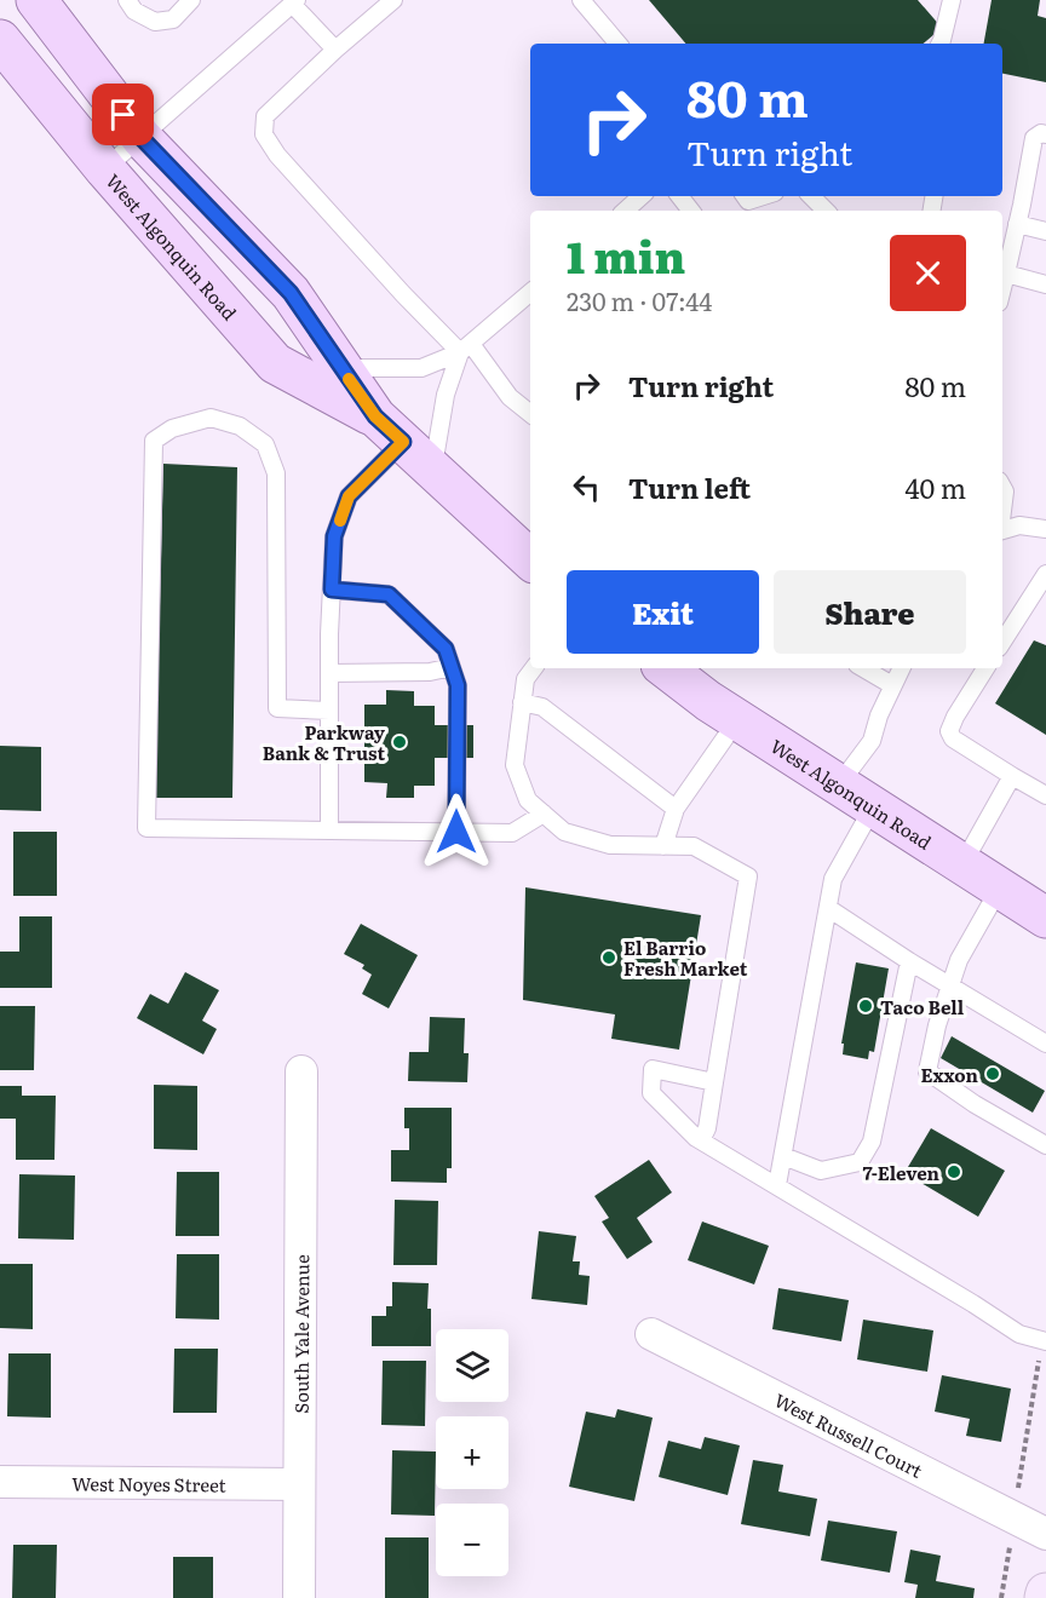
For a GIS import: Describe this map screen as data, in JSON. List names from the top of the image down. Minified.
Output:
{"streets":{"main road":["West Algonquin Road"],"street":["South Yale Avenue","West Russell Court","West Noyes Street"]},"crossings":[["South Yale Avenue","West Noyes Street"]],"places":["Parkway Bank & Trust","El Barrio Fresh Market","Taco Bell","Exxon","7-Eleven"],"page":{"turn":["80 m","Turn right"],"heading":["1 min","230 m · 07:44"],"list":[{"name":"Turn right","value":"80 m"},{"name":"Turn left","value":"40 m"}],"buttons":["Exit","Share"],"map_buttons":["+","−"]}}
